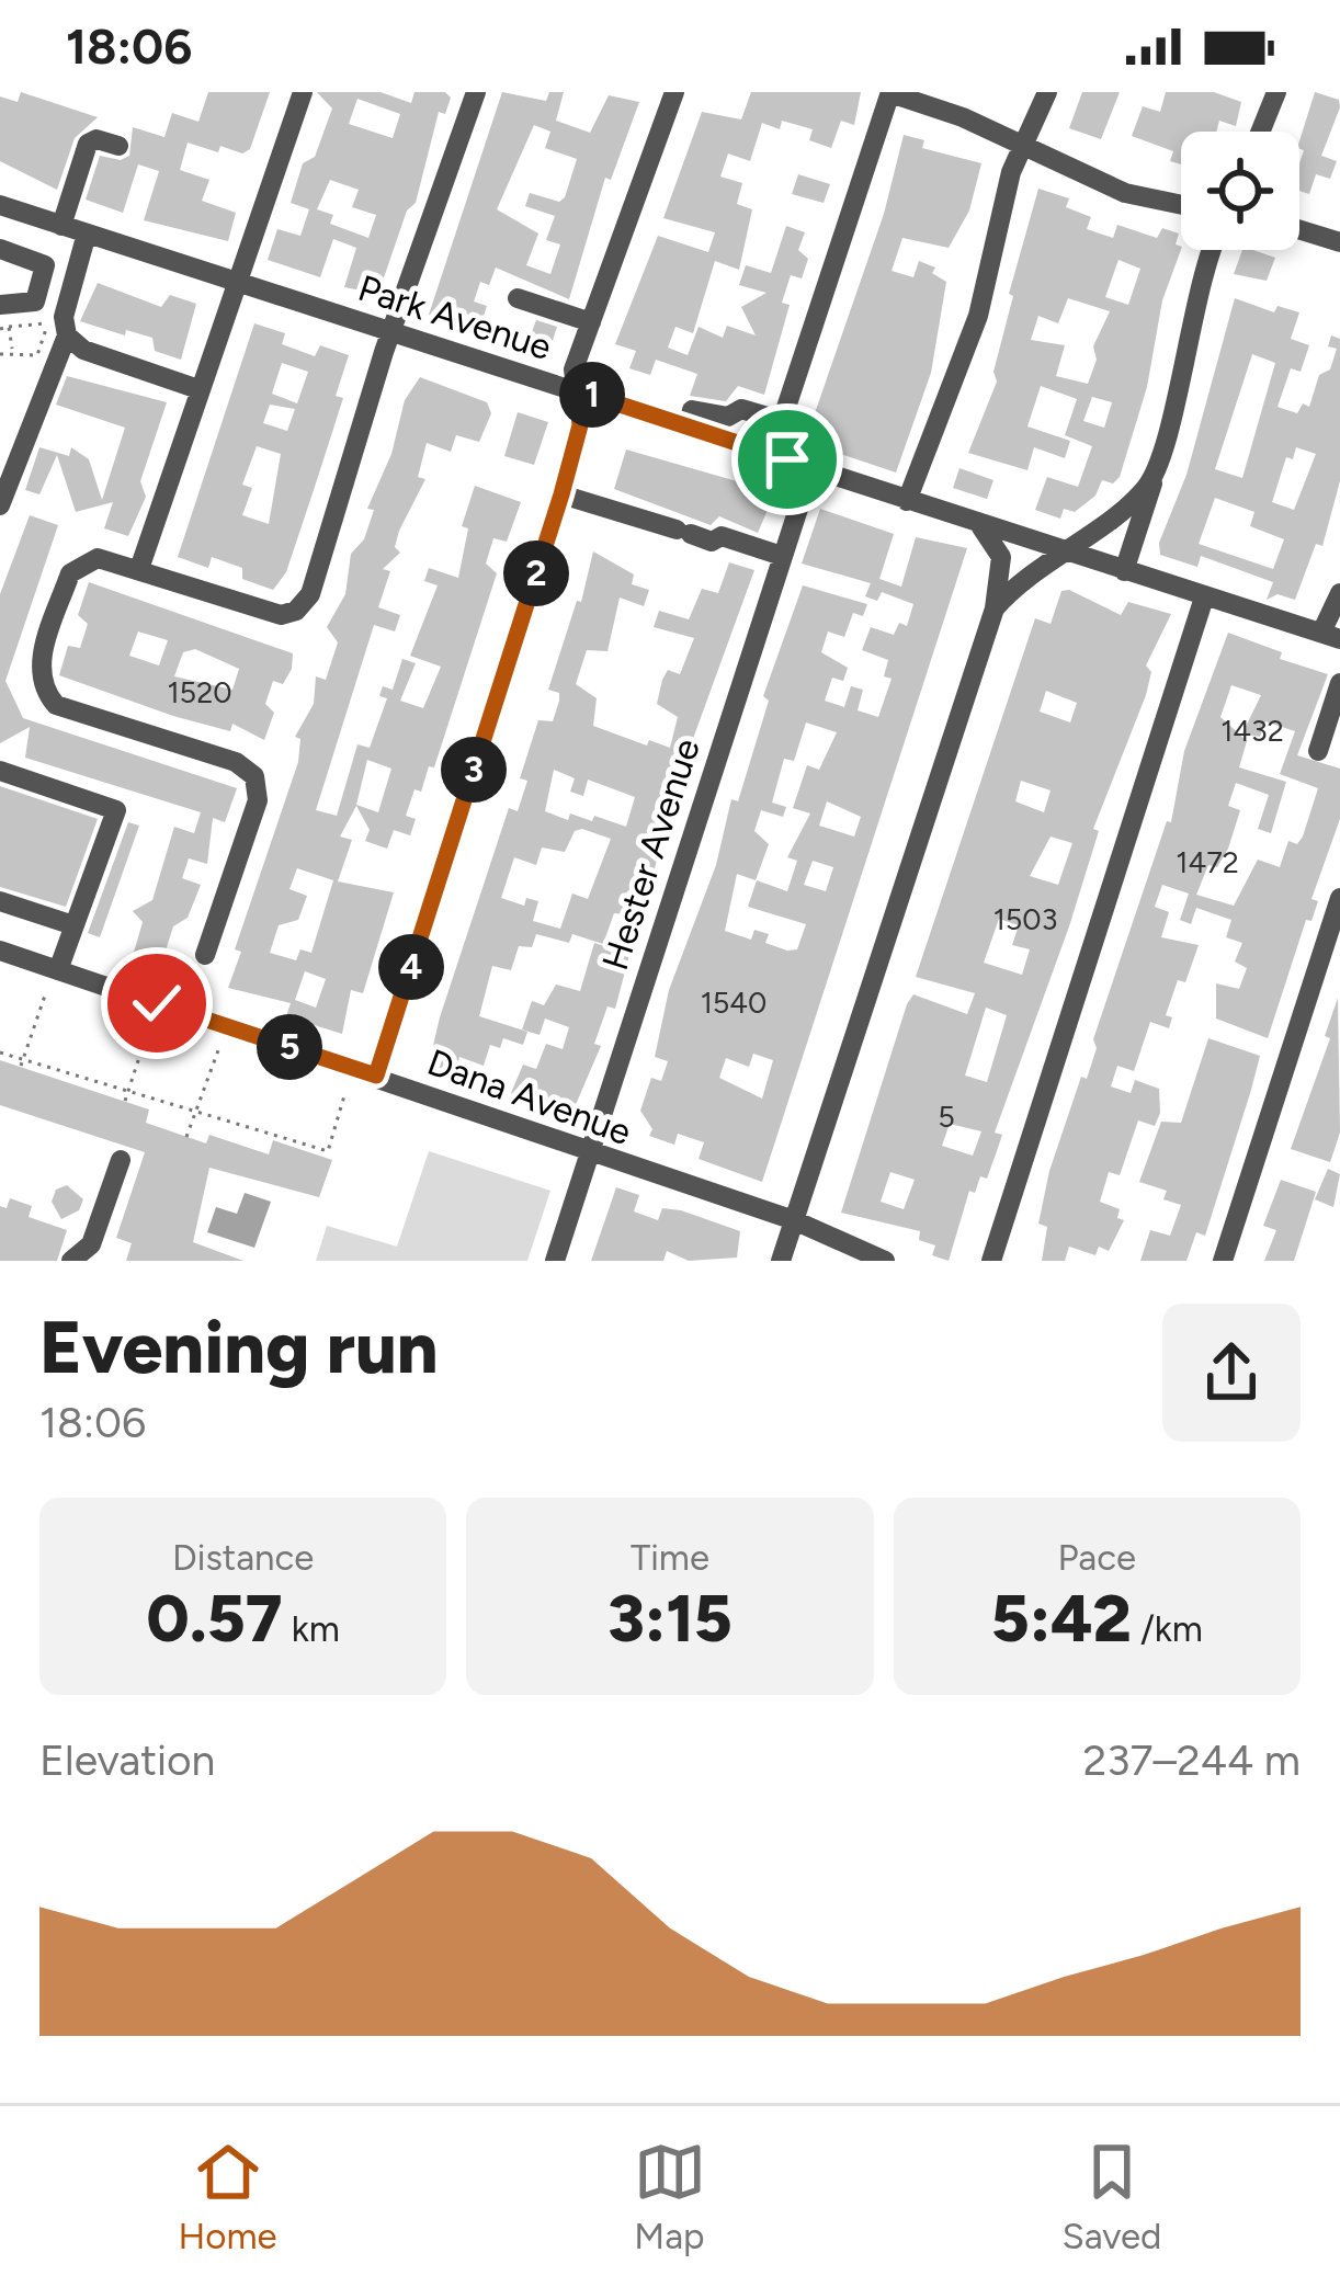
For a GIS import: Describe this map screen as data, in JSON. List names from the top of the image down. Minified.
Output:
{"streets":{"street":["Park Avenue","Hester Avenue","Dana Avenue"]},"crossings":[["Park Avenue","Hester Avenue"],["Hester Avenue","Dana Avenue"]],"house_numbers":["1520","1432","1472","1503","1540","5"],"page":{"status":"18:06","pins":["1","2","3","4","5"],"heading":["Evening run","18:06"],"stats":[["Distance","0.57 km"],["Time","3:15"],["Pace","5:42 /km"]],"chart":["Elevation","237–244 m"],"tabs":["Home","Map","Saved"]}}
